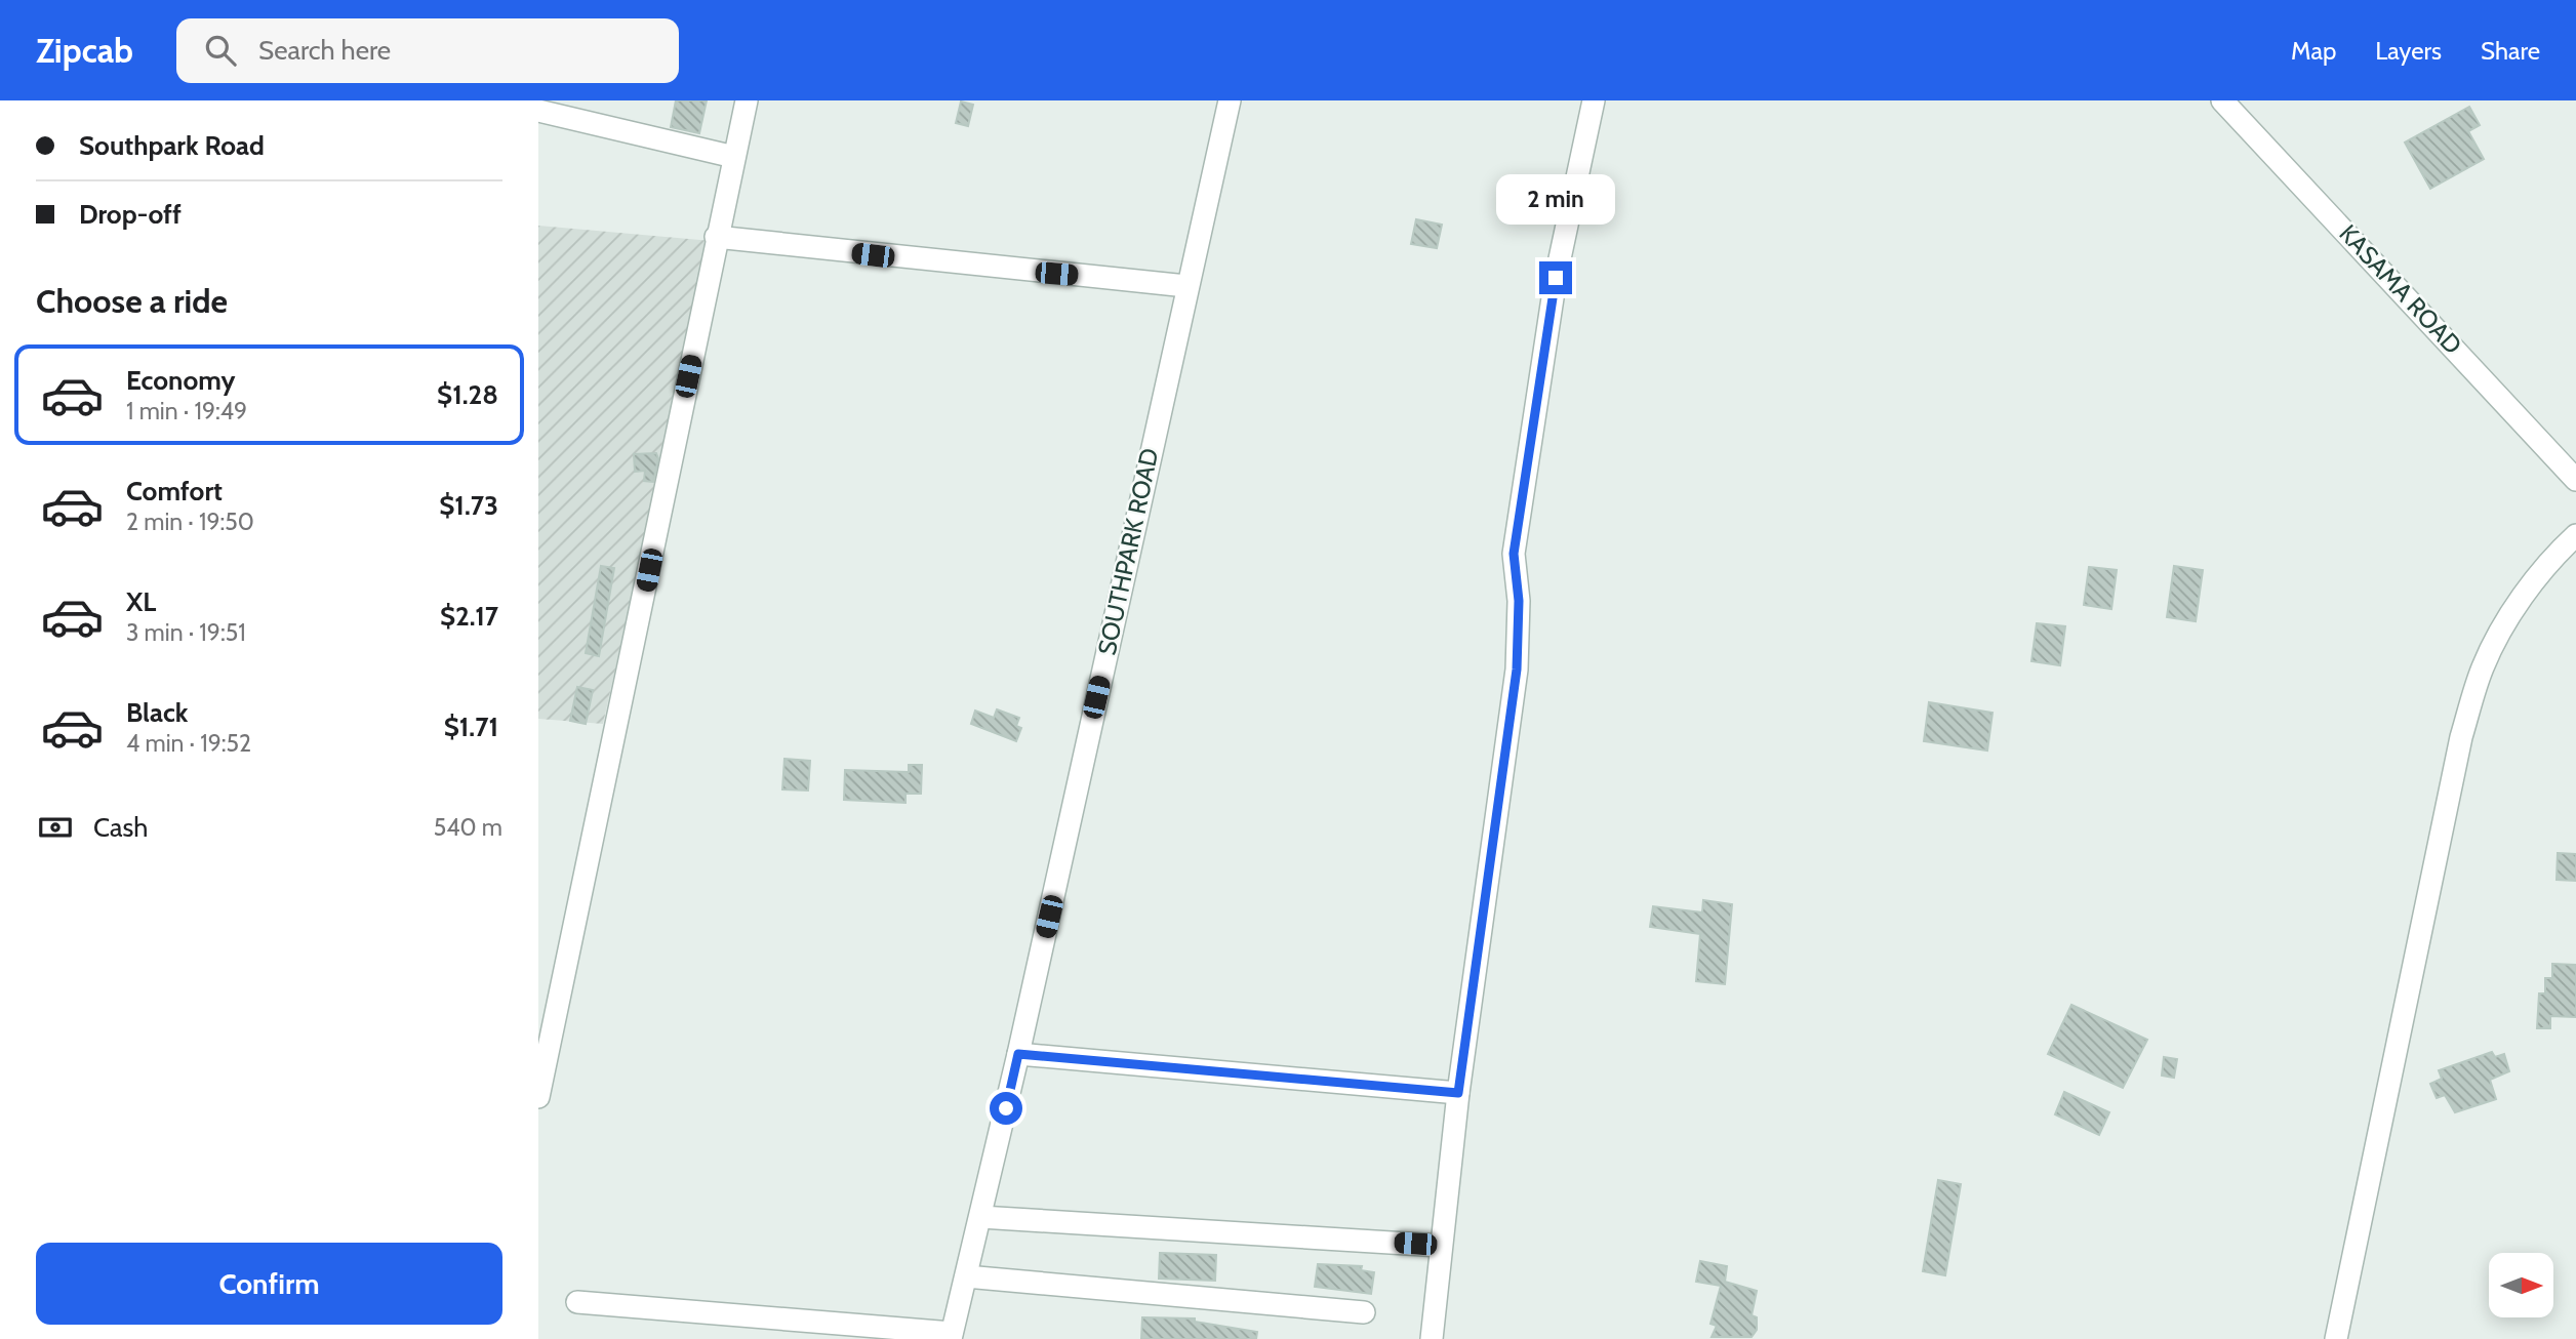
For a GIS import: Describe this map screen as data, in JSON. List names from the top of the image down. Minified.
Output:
{"streets":{"street":["KASAMA ROAD","SOUTHPARK ROAD"]},"north":"right","page":{"header":"Zipcab","search":"Search here","nav":["Map","Layers","Share"],"banner":["Southpark Road","Drop-off"],"bubble":"2 min","heading":"Choose a ride","list":[{"name":"Economy","note":"1 min · 19:49","value":"$1.28"},{"name":"Comfort","note":"2 min · 19:50","value":"$1.73"},{"name":"XL","note":"3 min · 19:51","value":"$2.17"},{"name":"Black","note":"4 min · 19:52","value":"$1.71"}],"pay":["Cash","540 m"],"buttons":"Confirm"}}
